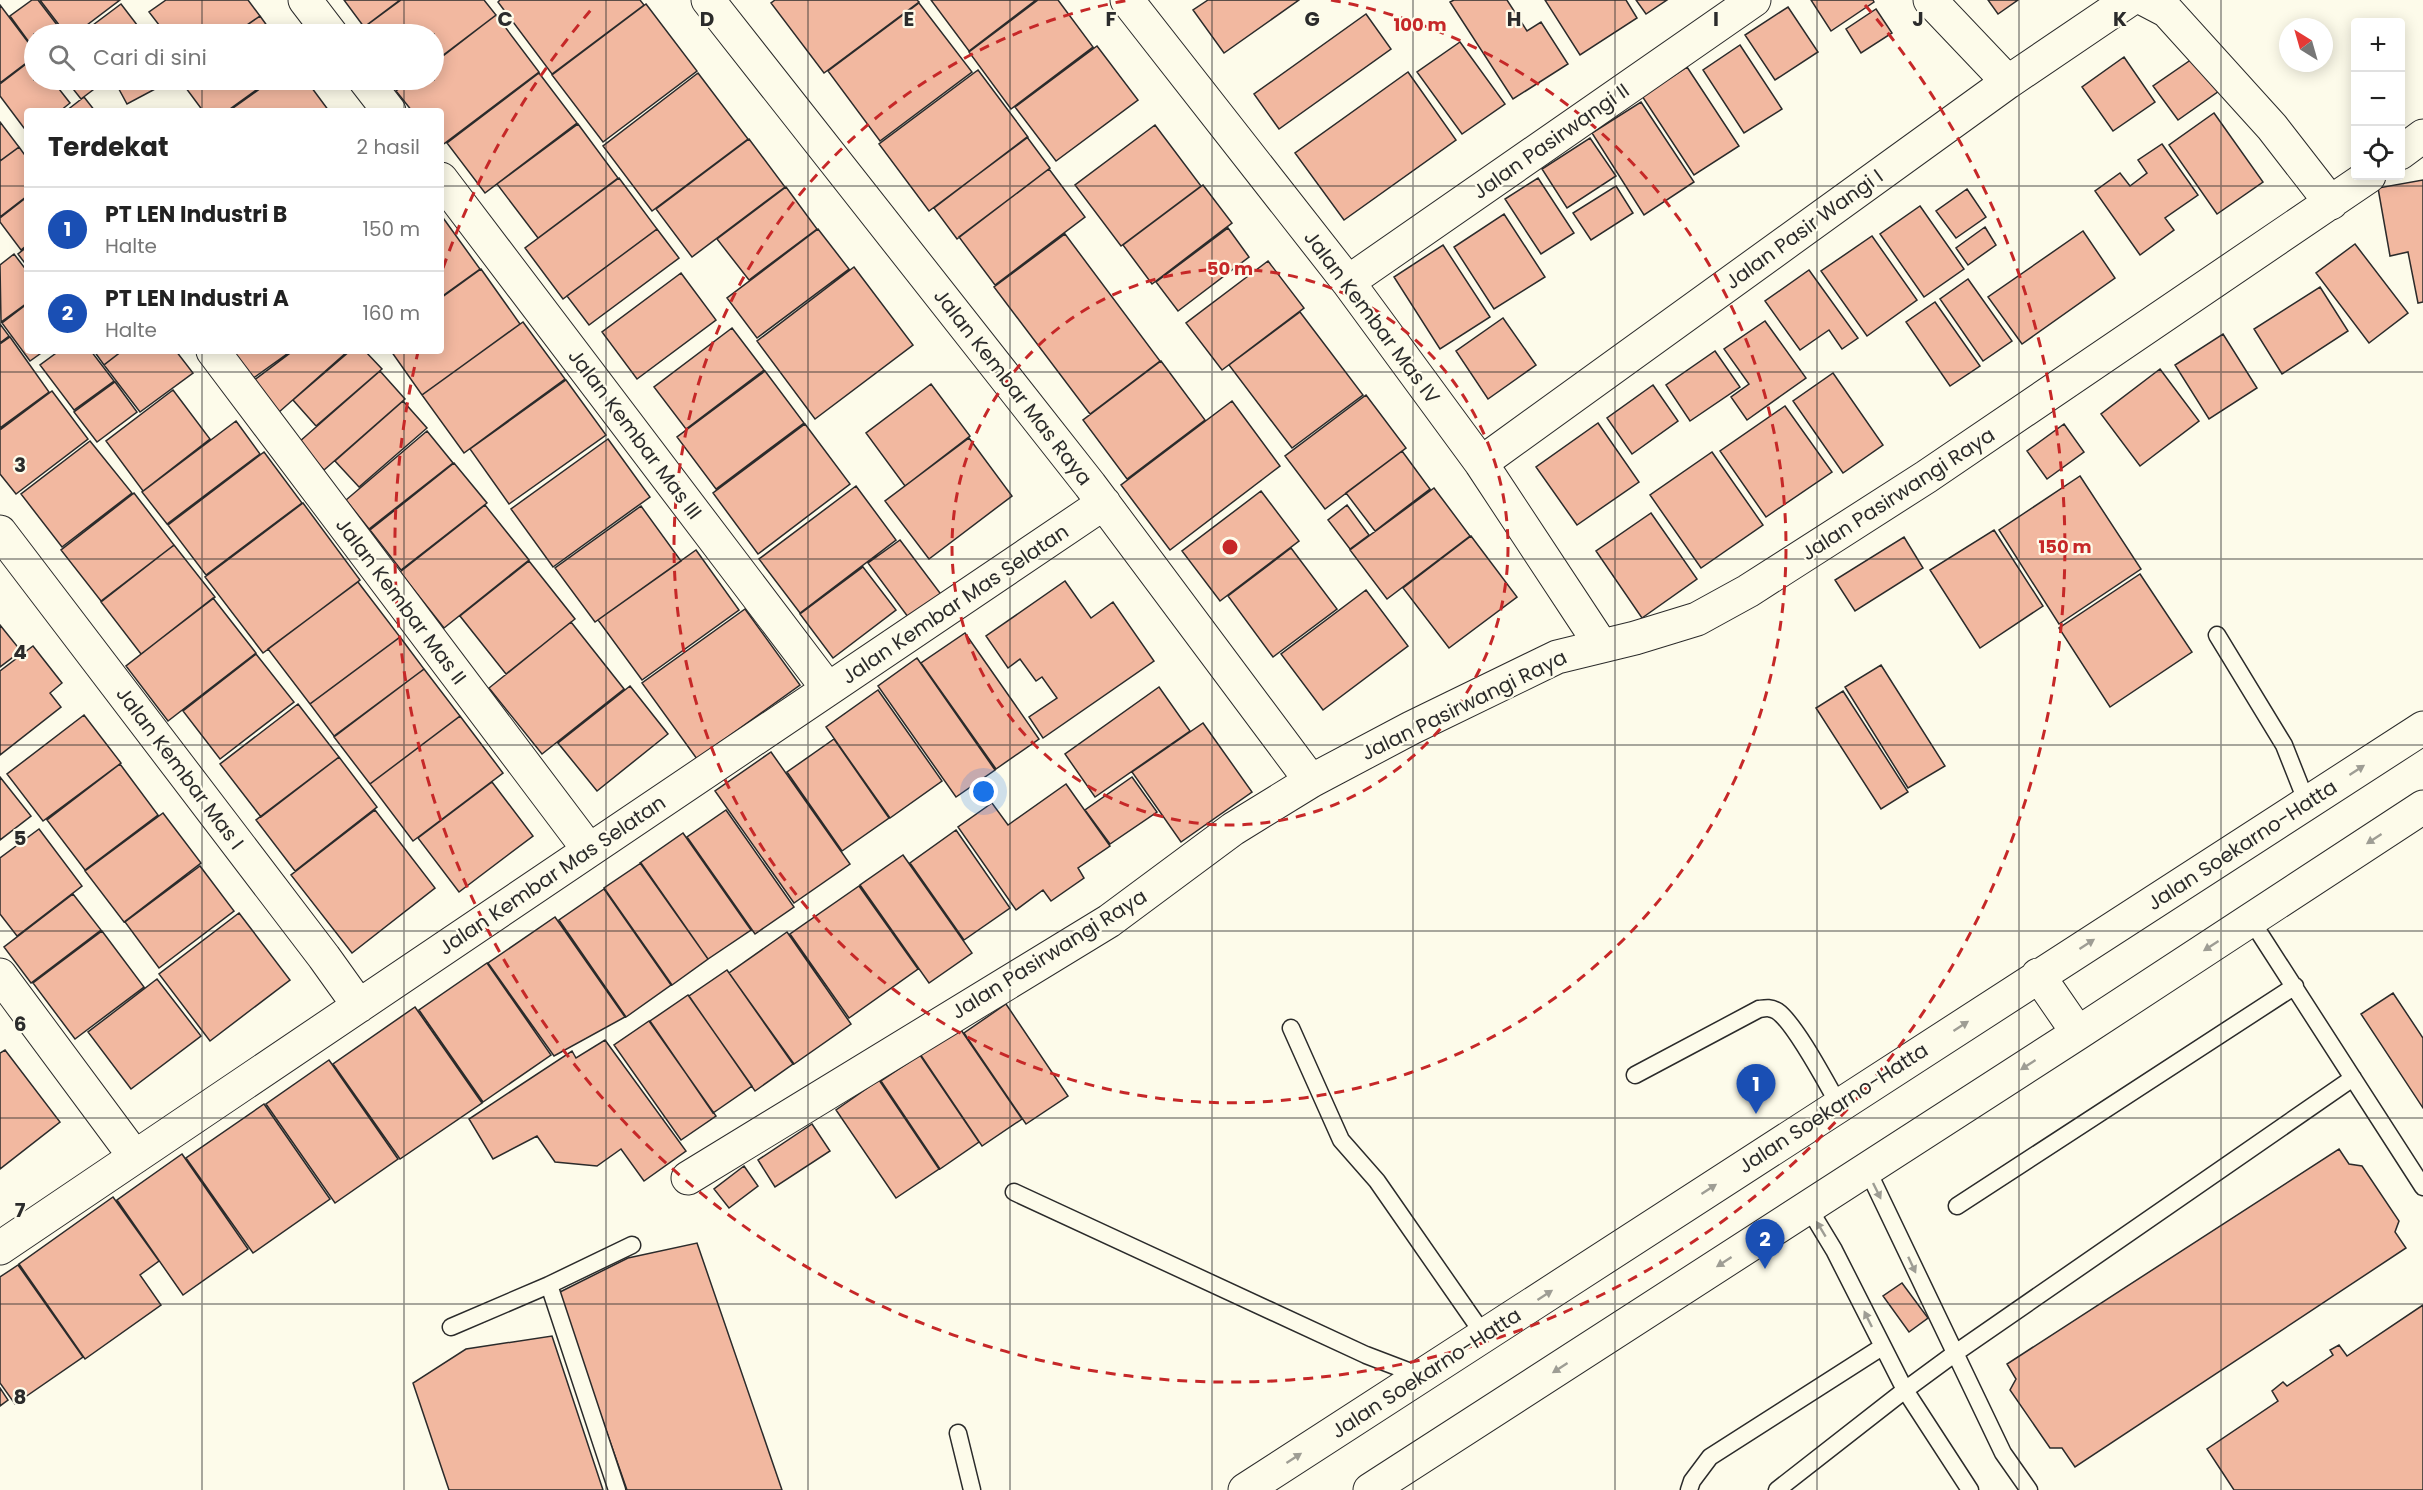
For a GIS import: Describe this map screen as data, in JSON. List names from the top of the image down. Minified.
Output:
{"streets":{"main road":["Jalan Pasirwangi II","Jalan Pasir Wangi I","Jalan Kembar Mas IV","Jalan Kembar Mas Raya","Jalan Kembar Mas III","Jalan Pasirwangi Raya","Jalan Kembar Mas II","Jalan Kembar Mas Selatan","Jalan Kembar Mas I","Jalan Soekarno-Hatta"]},"crossings":[["Jalan Pasirwangi II","Jalan Kembar Mas IV"],["Jalan Pasir Wangi I","Jalan Kembar Mas IV"],["Jalan Kembar Mas IV","Jalan Pasirwangi Raya"],["Jalan Kembar Mas Raya","Jalan Pasirwangi Raya"],["Jalan Kembar Mas Raya","Jalan Kembar Mas Selatan"],["Jalan Kembar Mas III","Jalan Kembar Mas Selatan"],["Jalan Kembar Mas II","Jalan Kembar Mas Selatan"],["Jalan Kembar Mas Selatan","Jalan Kembar Mas I"]],"north":"top left","page":{"map_buttons":["+","−"],"search":"Cari di sini","heading":["Terdekat","2 hasil"],"list":[{"mark":"1","name":"PT LEN Industri B","note":"Halte","value":"150 m"},{"mark":"2","name":"PT LEN Industri A","note":"Halte","value":"160 m"}],"pins":["1","2"]},"grid":{"columns":["C","D","E","F","G","H","I","J","K"],"rows":["3","4","5","6","7","8"]},"rings":["100 m","50 m","150 m"]}
